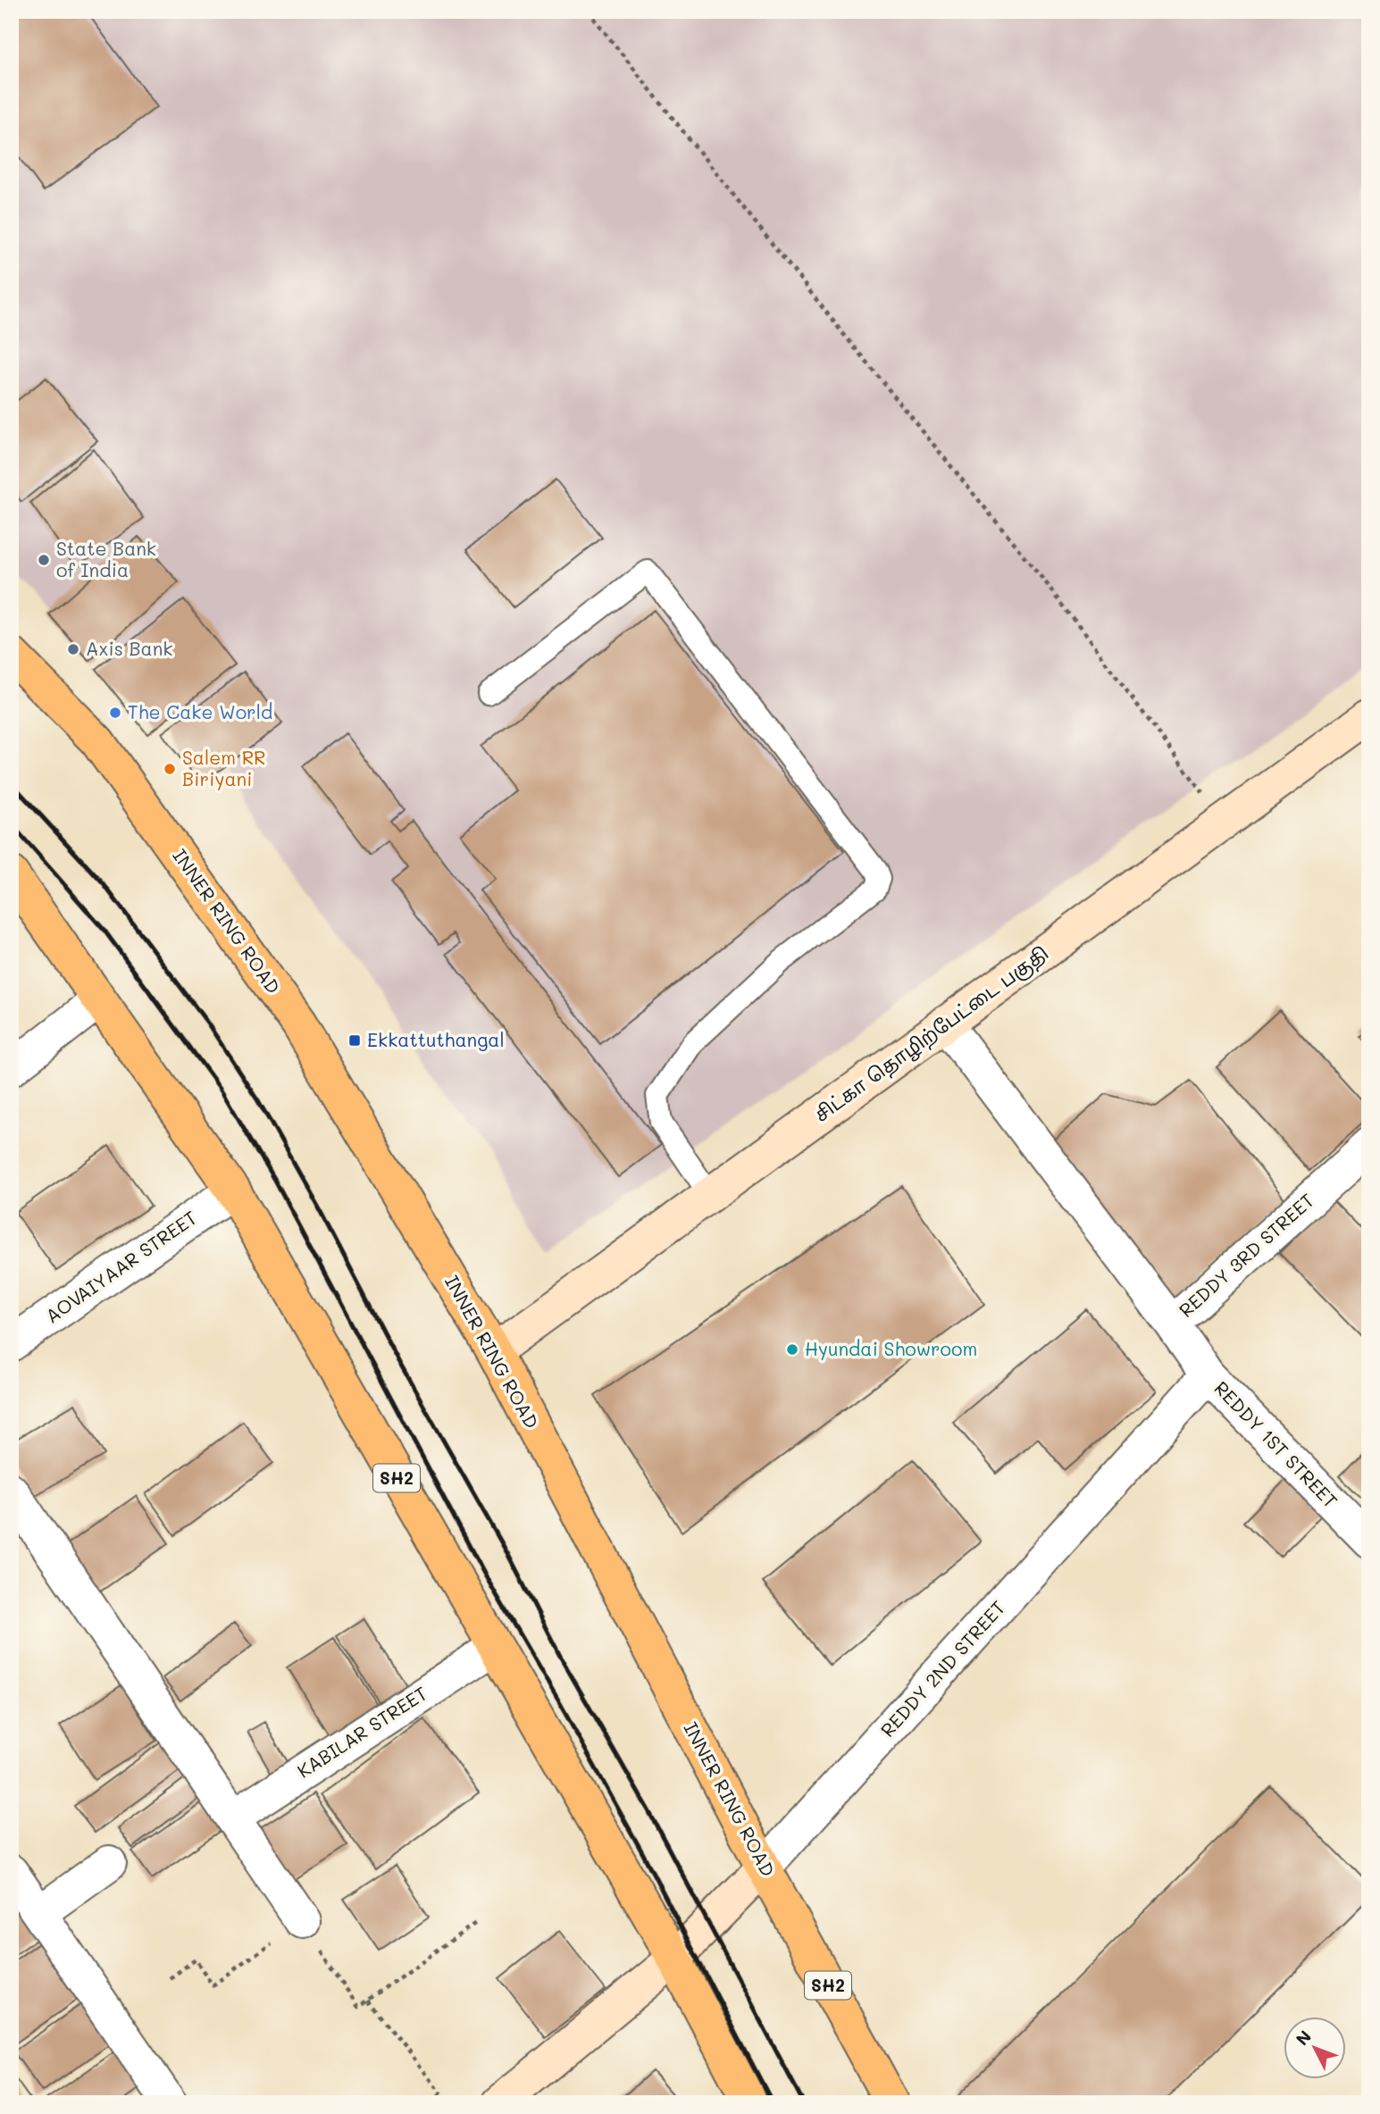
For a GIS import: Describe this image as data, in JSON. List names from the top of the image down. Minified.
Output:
{"streets":{"main road":["INNER RING ROAD","SH2"],"street":["சிட்கா தொழிற்பேட்டை பகுதி","REDDY 3RD STREET","AOVAIYAAR STREET","REDDY 1ST STREET","REDDY 2ND STREET","KABILAR STREET"]},"crossings":[["INNER RING ROAD","சிட்கா தொழிற்பேட்டை பகுதி"],["INNER RING ROAD","REDDY 2ND STREET"],["REDDY 3RD STREET","REDDY 1ST STREET"],["REDDY 3RD STREET","REDDY 2ND STREET"],["AOVAIYAAR STREET","SH2"],["REDDY 1ST STREET","REDDY 2ND STREET"],["SH2","REDDY 2ND STREET"],["SH2","KABILAR STREET"]],"places":{"other":["State Bank of India","Axis Bank","The Cake World","Salem RR Biriyani","Hyundai Showroom"],"transit":["Ekkattuthangal"]},"north":"top left"}
